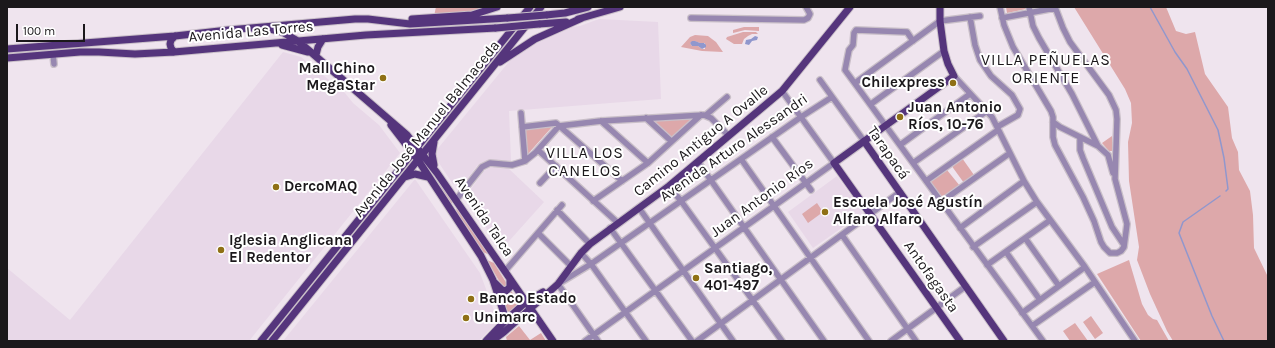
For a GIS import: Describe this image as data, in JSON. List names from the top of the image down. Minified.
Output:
{"streets":{"main road":["Avenida Las Torres","Avenida José Manuel Balmaceda","Camino Antiguo A Ovalle","Avenida Arturo Alessandri","Tarapacá","Juan Antonio Ríos","Avenida Talca","Antofagasta"]},"crossings":[["Avenida Las Torres","Avenida Talca"],["Avenida José Manuel Balmaceda","Avenida Talca"],["Camino Antiguo A Ovalle","Avenida Arturo Alessandri"],["Camino Antiguo A Ovalle","Antofagasta"],["Avenida Arturo Alessandri","Tarapacá"],["Avenida Arturo Alessandri","Avenida Talca"],["Avenida Arturo Alessandri","Antofagasta"],["Tarapacá","Juan Antonio Ríos"],["Juan Antonio Ríos","Antofagasta"]],"districts":["VILLA PEÑUELAS ORIENTE","VILLA LOS CANELOS"],"places":["Mall Chino MegaStar","Chilexpress","Juan Antonio Ríos, 10-76","DercoMAQ","Escuela José Agustín Alfaro Alfaro","Iglesia Anglicana El Redentor","Santiago, 401-497","Banco Estado","Unimarc"],"scale_bar":"100 m"}
